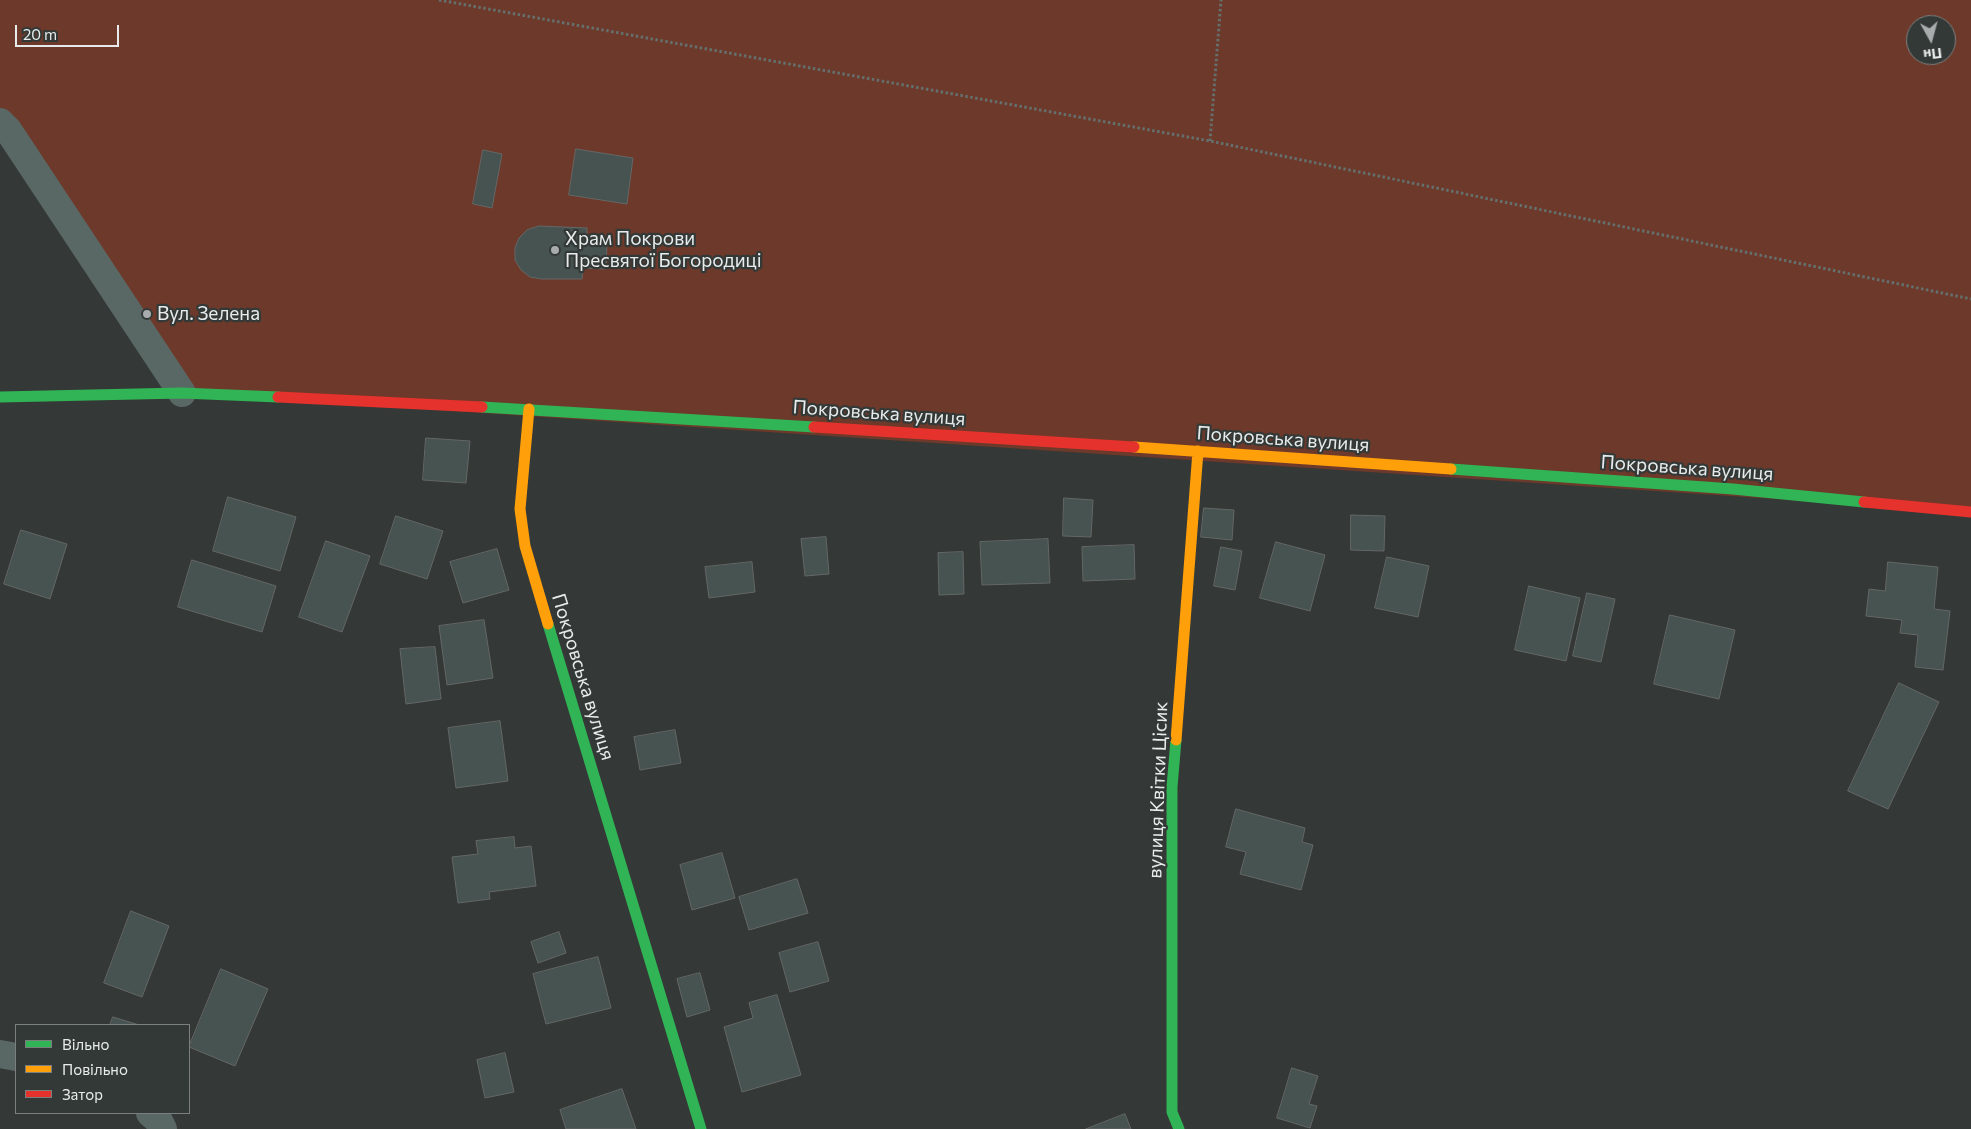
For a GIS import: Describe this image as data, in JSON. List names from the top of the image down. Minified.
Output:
{"streets":{"street":["Покровська вулиця","вулиця Квітки Цісик"]},"crossings":[["Покровська вулиця","вулиця Квітки Цісик"]],"places":["Храм Покрови Пресвятої Богородиці","Вул. Зелена"],"legend":["Вільно","Повільно","Затор"],"scale_bar":"20 m","north":"bottom"}
